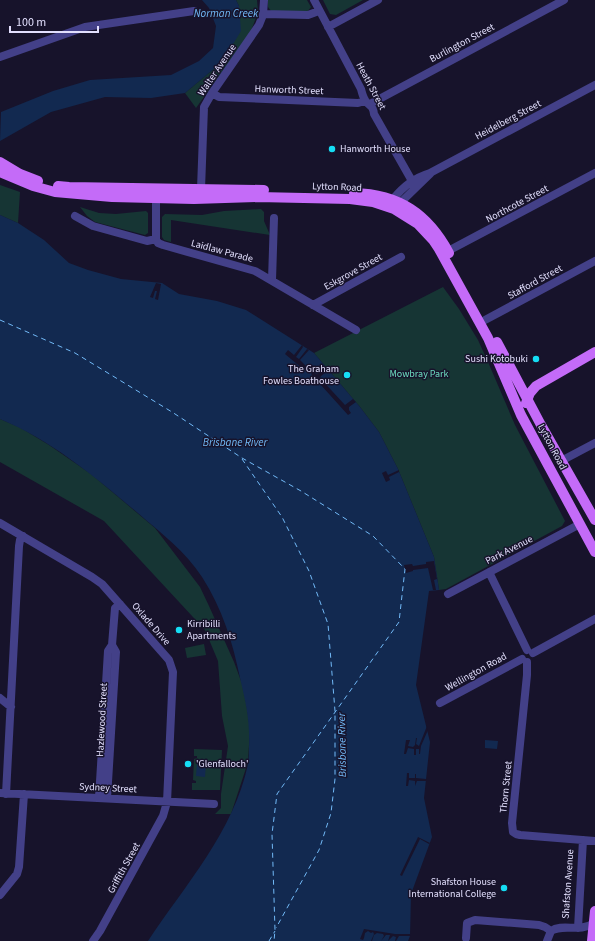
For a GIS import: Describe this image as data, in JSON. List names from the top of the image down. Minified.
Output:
{"streets":{"main road":["Lytton Road"],"street":["Burlington Street","Walter Avenue","Heath Street","Hanworth Street","Heidelberg Street","Northcote Street","Laidlaw Parade","Eskgrove Street","Stafford Street","Park Avenue","Oxlade Drive","Wellington Road","Hazlewood Street","Thorn Street","Sydney Street","Griffith Street","Shafston Avenue"]},"crossings":[["Burlington Street","Heath Street"],["Burlington Street","Hanworth Street"],["Walter Avenue","Hanworth Street"],["Walter Avenue","Lytton Road"],["Heath Street","Hanworth Street"],["Heath Street","Heidelberg Street"],["Heidelberg Street","Lytton Road"],["Lytton Road","Northcote Street"],["Lytton Road","Stafford Street"],["Lytton Road","Park Avenue"],["Laidlaw Parade","Eskgrove Street"],["Oxlade Drive","Hazlewood Street"],["Oxlade Drive","Sydney Street"],["Oxlade Drive","Griffith Street"],["Wellington Road","Thorn Street"],["Hazlewood Street","Sydney Street"],["Thorn Street","Shafston Avenue"],["Sydney Street","Griffith Street"]],"water":["Norman Creek","Brisbane River"],"parks":["Mowbray Park"],"places":["Hanworth House","Sushi Kotobuki","The Graham Fowles Boathouse","Kirribilli Apartments","'Glenfalloch'","Shafston House International College"],"scale_bar":"100 m"}
